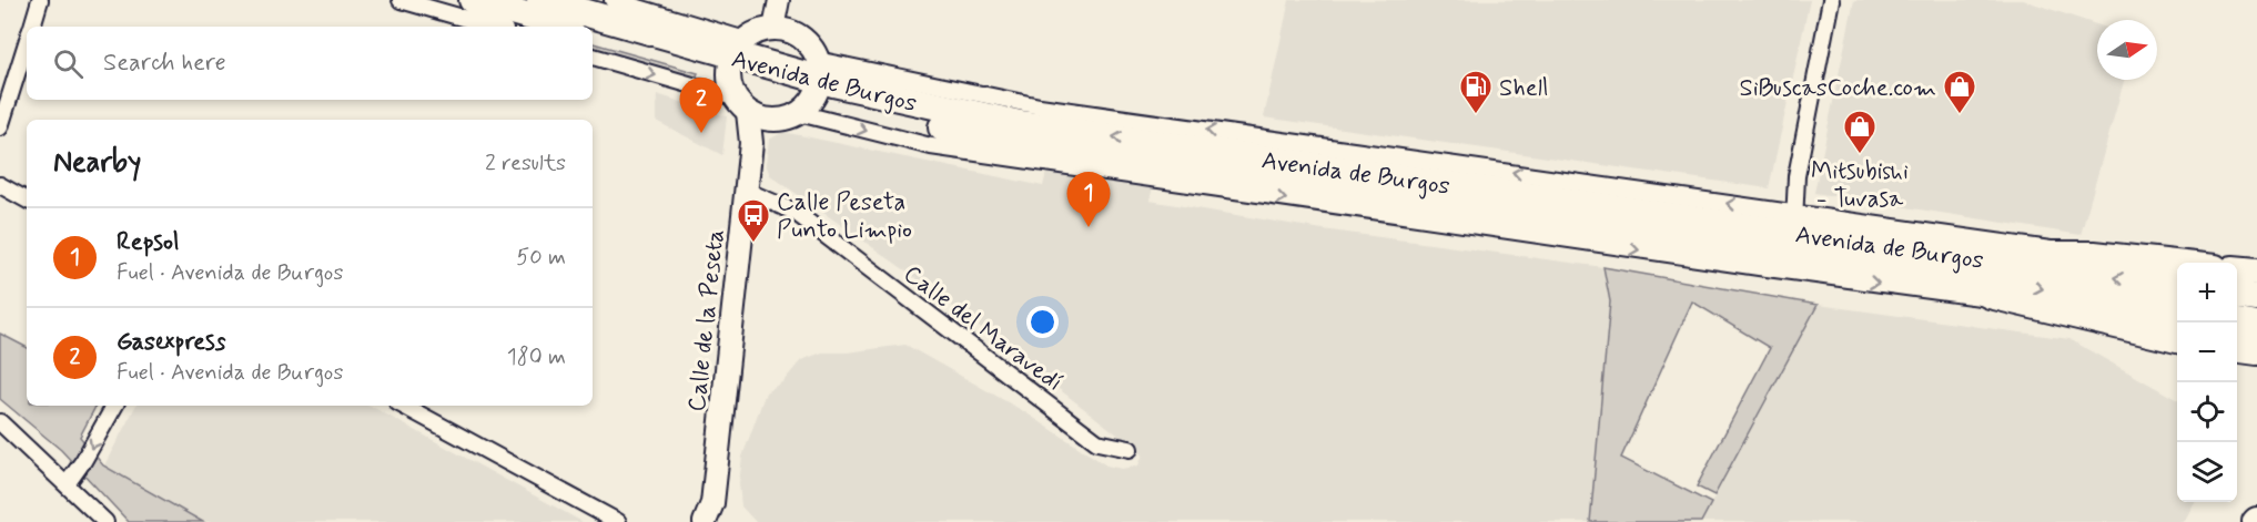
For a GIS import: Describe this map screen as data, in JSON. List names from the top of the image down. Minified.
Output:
{"streets":{"highway":["Avenida de Burgos"],"main road":["Calle de la Peseta"],"street":["Calle del Maravedí"]},"crossings":[["Avenida de Burgos","Calle de la Peseta"],["Calle de la Peseta","Calle del Maravedí"]],"places":{"fuel station":["Shell"],"shop":["SiBuscasCoche.com","Mitsubishi - Tuvasa"],"bus stop":["Calle Peseta Punto Limpio"]},"north":"right","page":{"search":"Search here","pins":["2","1"],"heading":["Nearby","2 results"],"list":[{"mark":"1","name":"Repsol","note":"Fuel · Avenida de Burgos","value":"50 m"},{"mark":"2","name":"Gasexpress","note":"Fuel · Avenida de Burgos","value":"180 m"}],"map_buttons":["+","−"]}}
